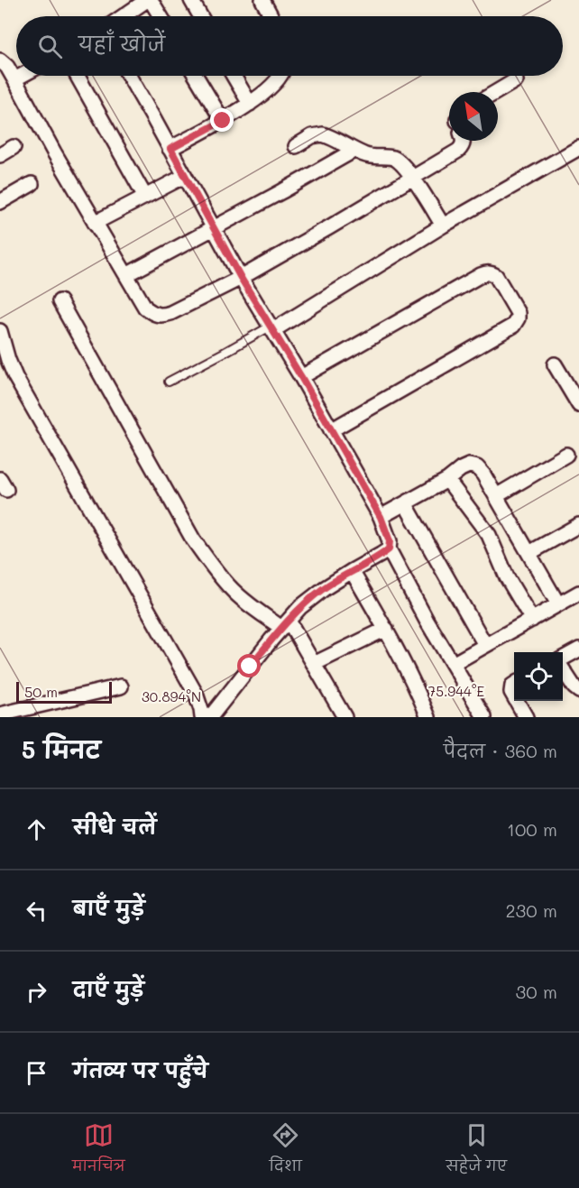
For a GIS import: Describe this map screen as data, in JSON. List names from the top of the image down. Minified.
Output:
{"scale_bar":"50 m","north":"top left","page":{"search":"यहाँ खोजें","scale":"50 m","heading":["5 मिनट","पैदल · 360 m"],"list":[["सीधे चलें","100 m"],["बाएँ मुड़ें","230 m"],["दाएँ मुड़ें","30 m"],"गंतव्य पर पहुँचे"],"nav":["मानचित्र","दिशा","सहेजे गए"]},"coordinates":["75.944°E","30.894°N"]}
